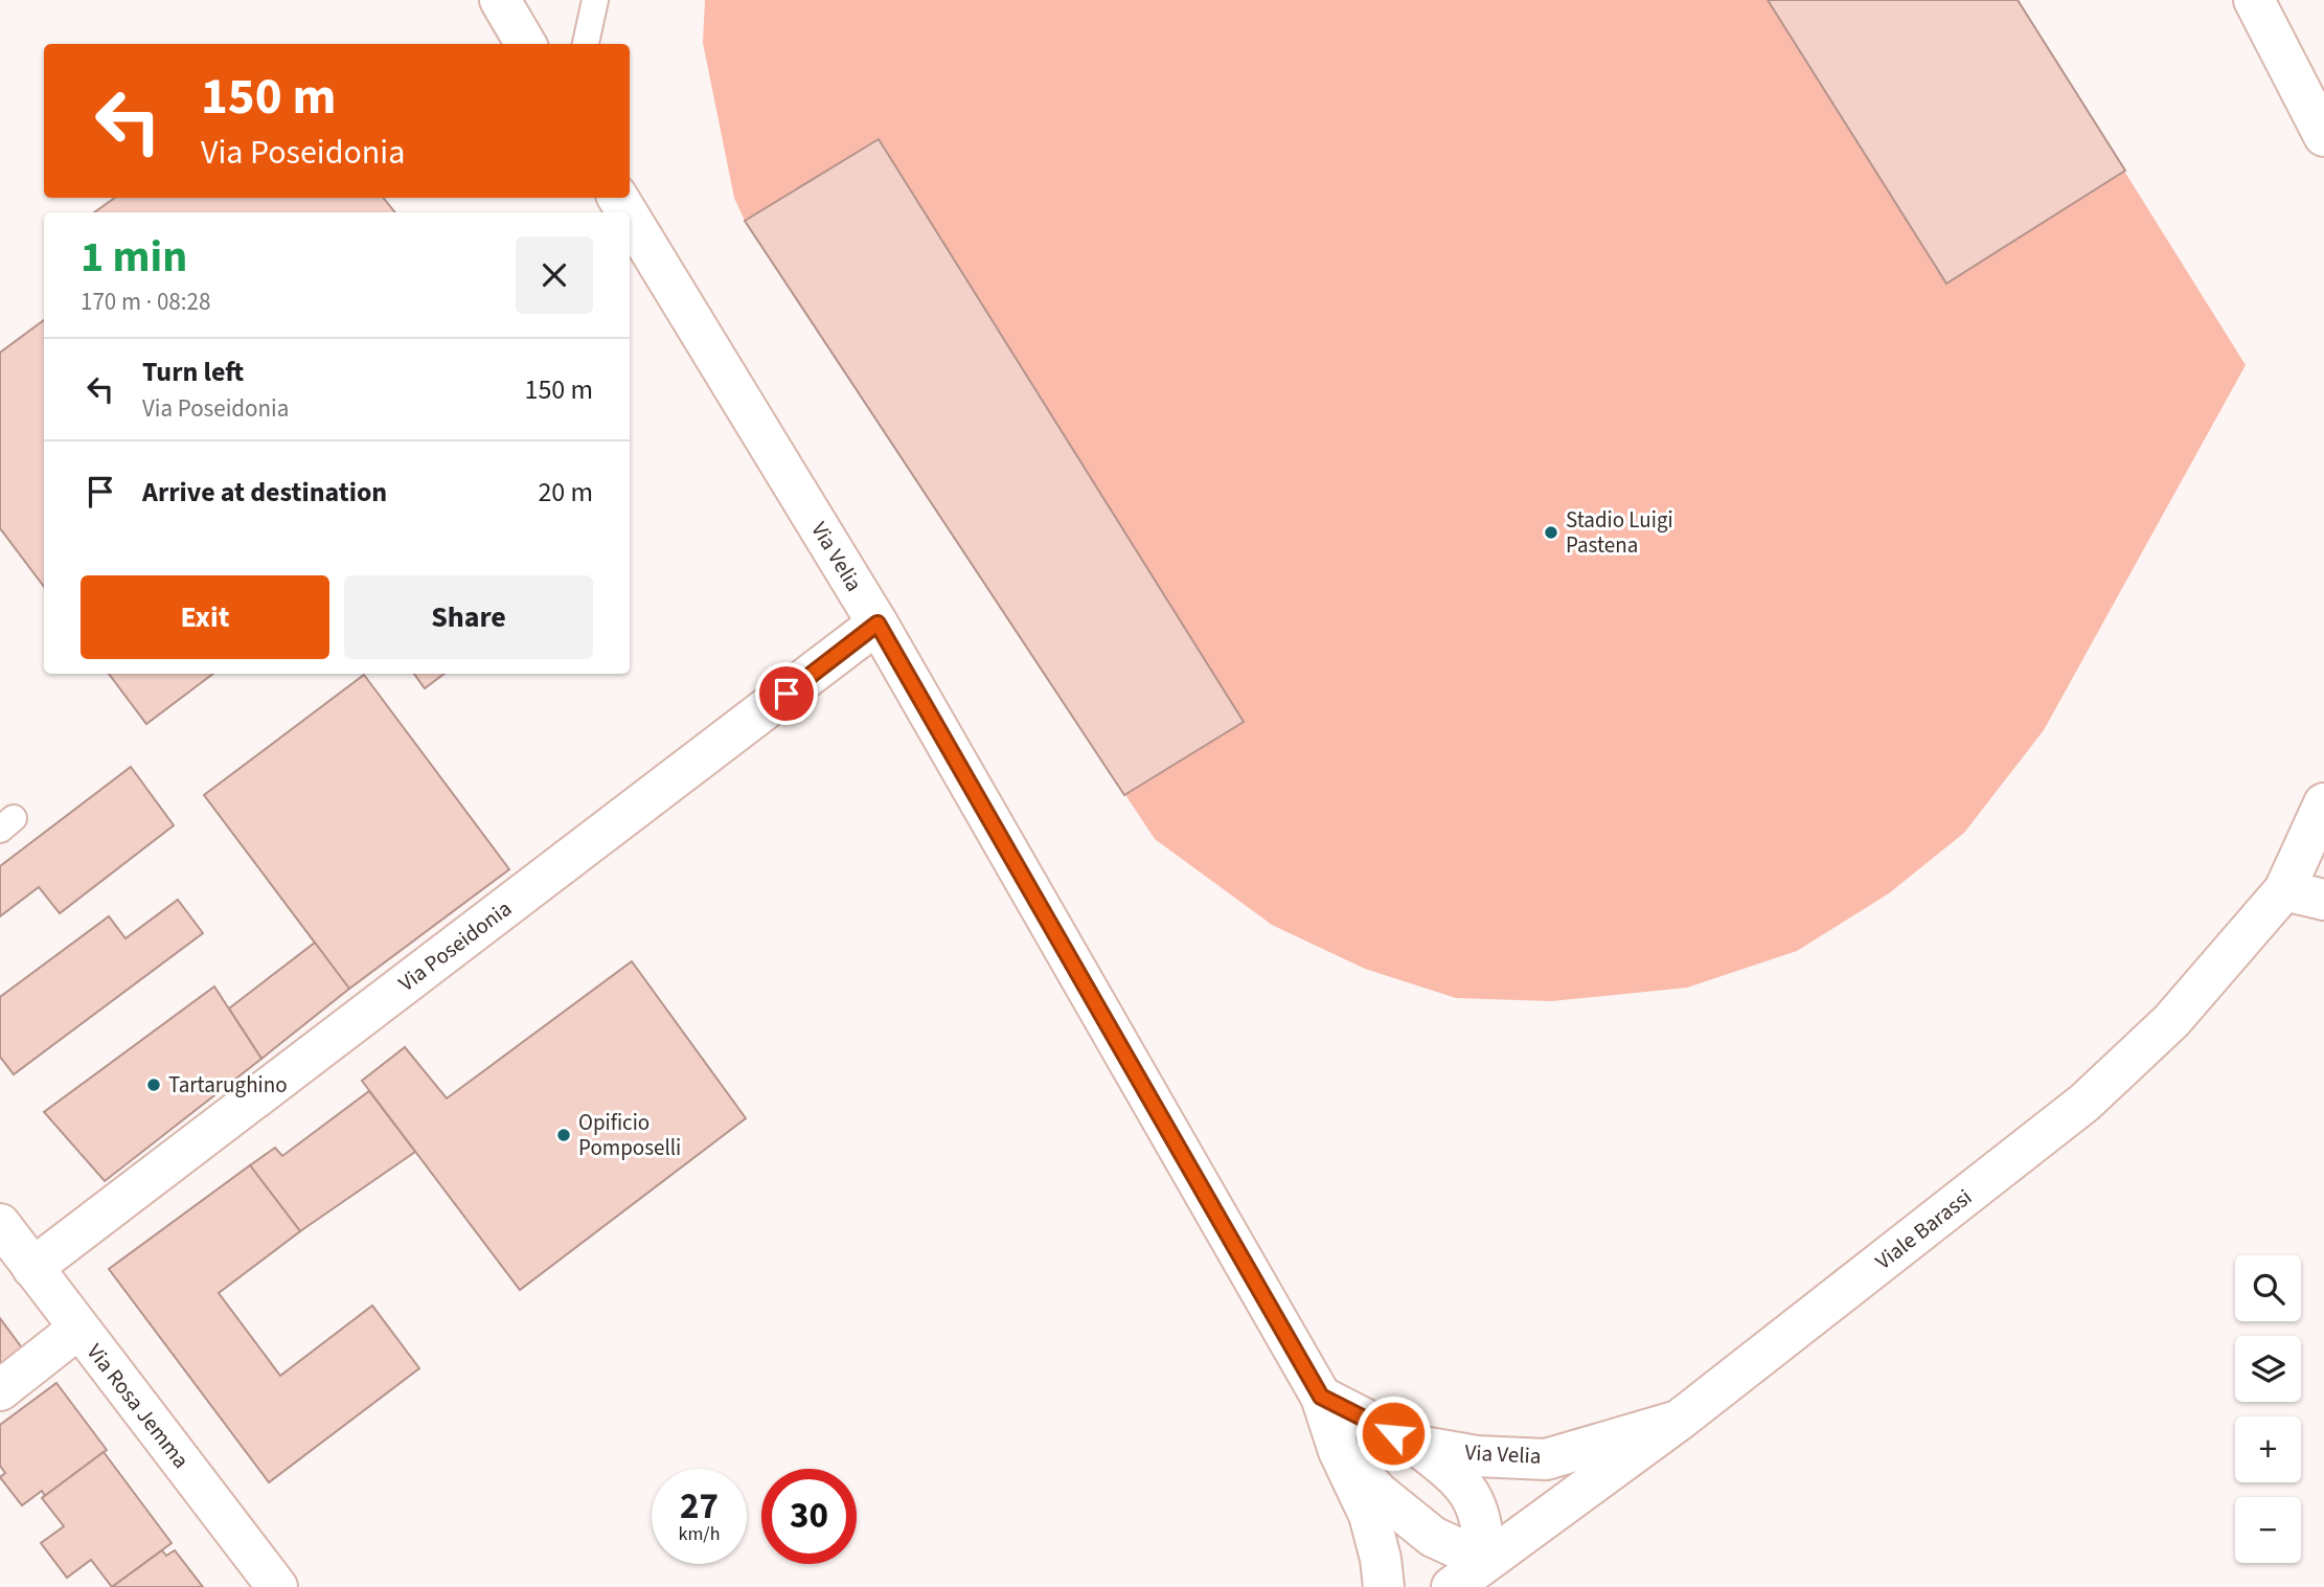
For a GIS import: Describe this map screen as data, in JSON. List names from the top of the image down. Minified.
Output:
{"streets":{"street":["Via Velia","Via Poseidonia","Viale Barassi","Via Rosa Jemma"]},"crossings":[["Via Velia","Via Poseidonia"],["Via Velia","Viale Barassi"],["Via Poseidonia","Via Rosa Jemma"]],"places":["Stadio Luigi Pastena","Tartarughino","Opificio Pomposelli"],"page":{"turn":["150 m","Via Poseidonia"],"heading":["1 min","170 m · 08:28"],"list":[{"name":"Turn left","note":"Via Poseidonia","value":"150 m"},{"name":"Arrive at destination","value":"20 m"}],"buttons":["Exit","Share"],"map_buttons":["+","−"],"speed":"27 km/h","limit":"30"}}
